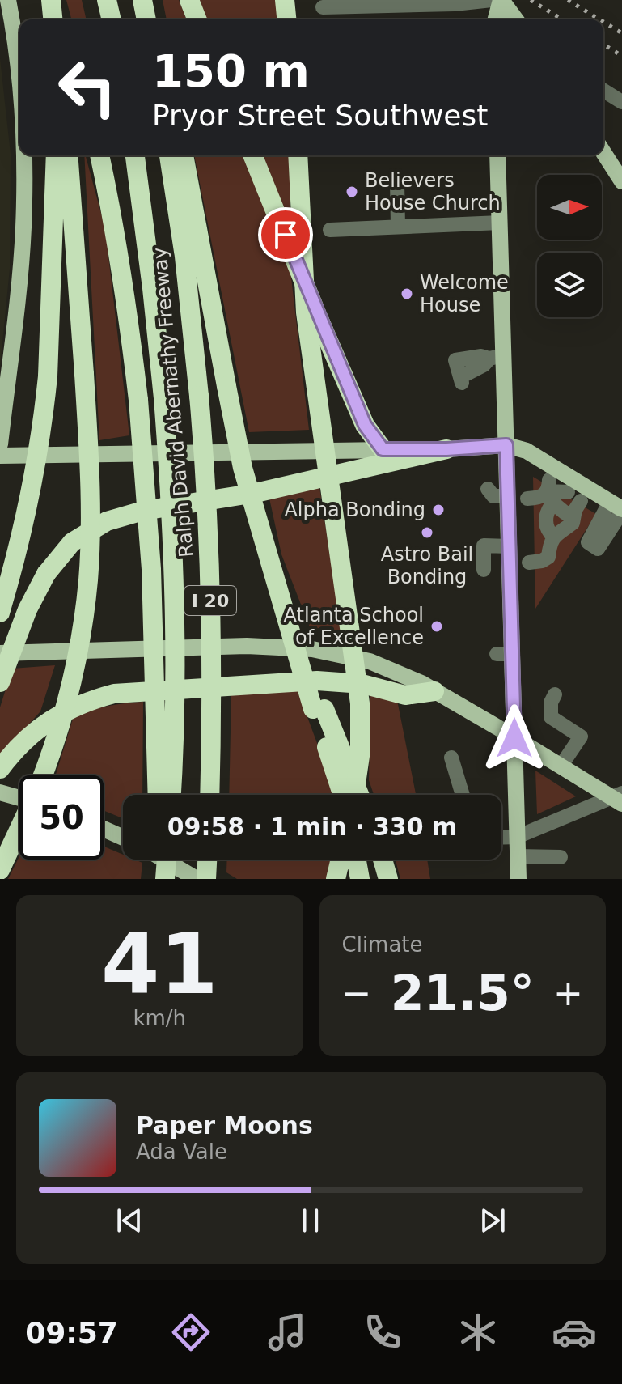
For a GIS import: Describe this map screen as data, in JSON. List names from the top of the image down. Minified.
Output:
{"streets":{"highway":["Ralph David Abernathy Freeway","I 20"]},"places":["Believers House Church","Welcome House","Alpha Bonding","Astro Bail Bonding","Atlanta School of Excellence"],"north":"right","page":{"turn":["150 m","Pryor Street Southwest"],"limit":"50","trip":"09:58 · 1 min · 330 m","tile":[["41","km/h"],"Climate"],"heat":["−","21.5°","+"],"song":["Paper Moons","Ada Vale"],"tabs":"09:57"}}
